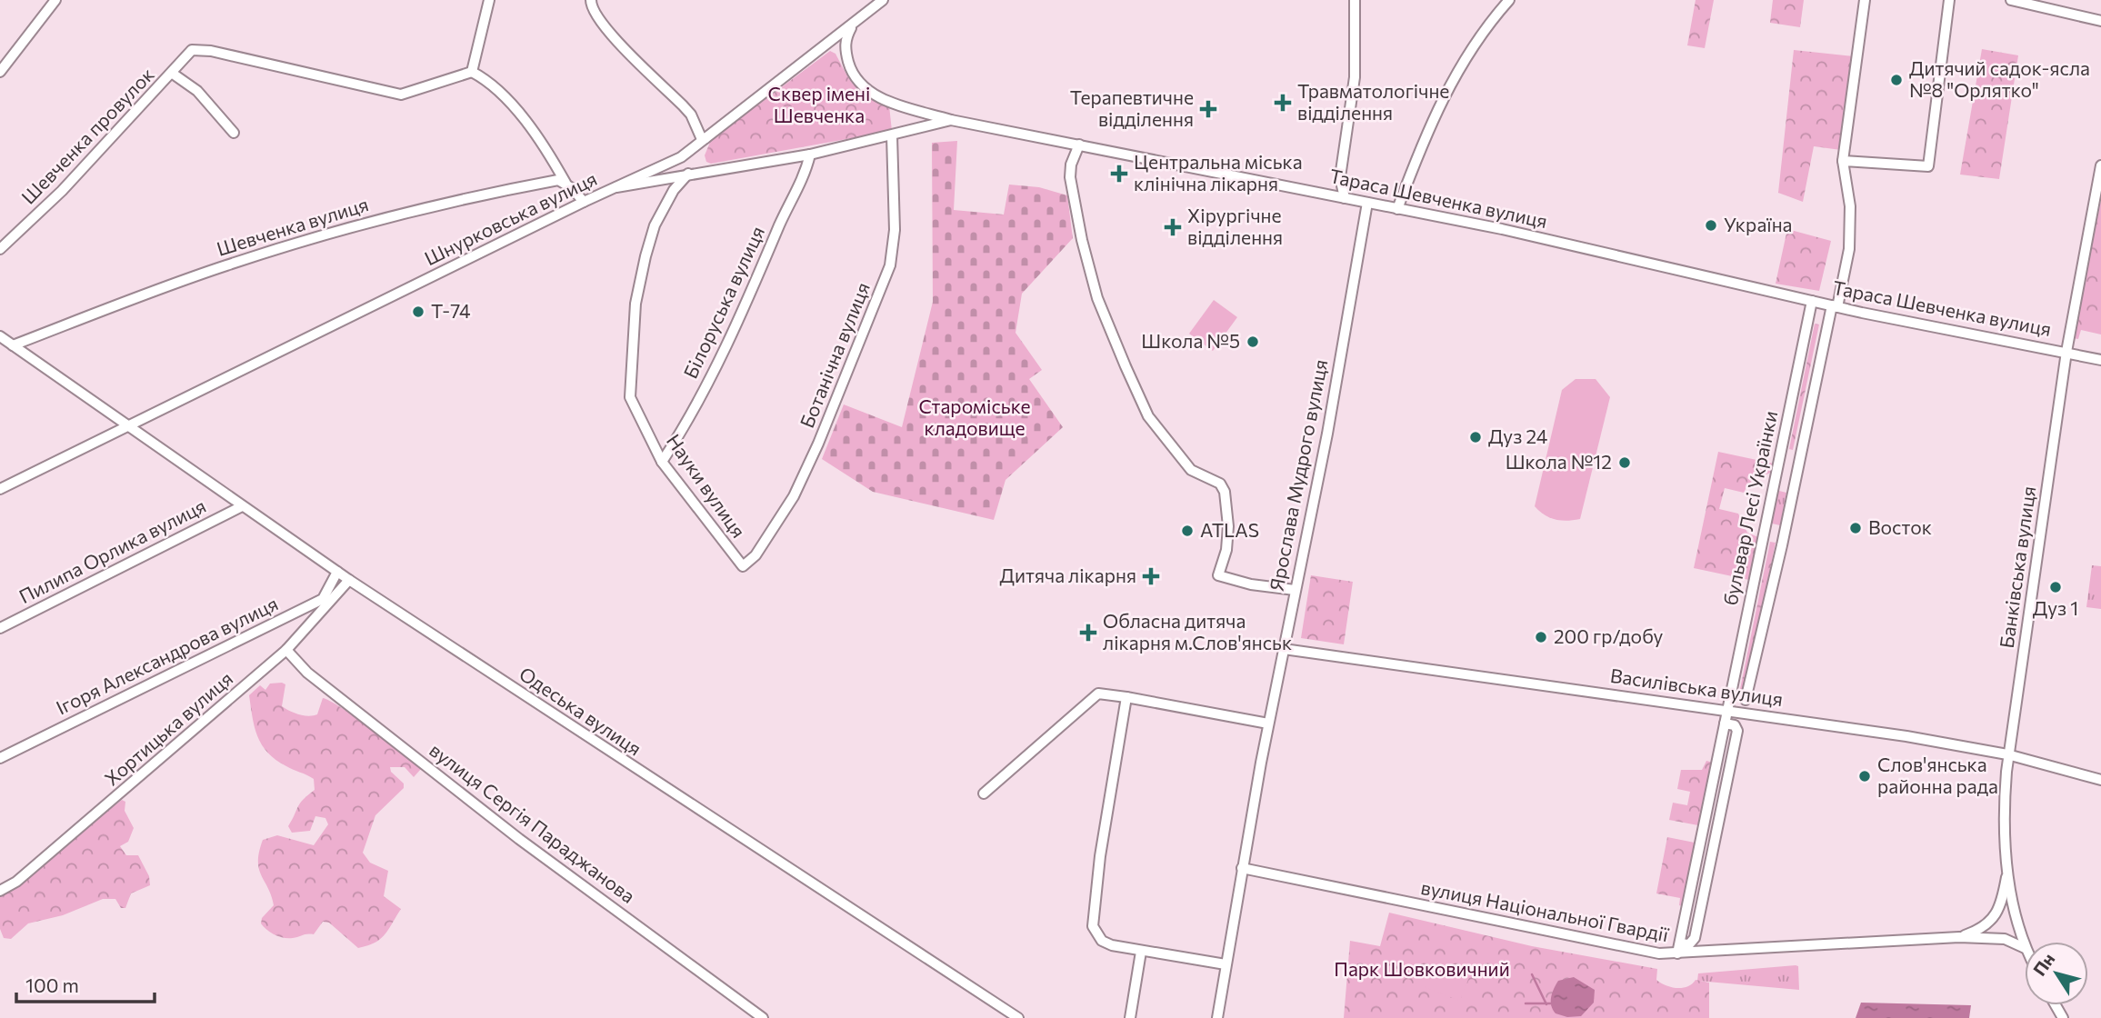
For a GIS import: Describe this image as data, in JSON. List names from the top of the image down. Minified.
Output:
{"streets":{"street":["Шевченка провулок","Тараса Шевченка вулиця","Шнурковська вулиця","Шевченка вулиця","Білоруська вулиця","Ботанічна вулиця","Ярослава Мудрого вулиця","Науки вулиця","бульвар Лесі Українки","Пилипа Орлика вулиця","Банківська вулиця","Ігоря Александрова вулиця","Василівська вулиця","Одеська вулиця","Хортицька вулиця","вулиця Сергія Параджанова","вулиця Національної Гвардії"]},"crossings":[["Тараса Шевченка вулиця","Шнурковська вулиця"],["Тараса Шевченка вулиця","Білоруська вулиця"],["Тараса Шевченка вулиця","Ботанічна вулиця"],["Тараса Шевченка вулиця","Ярослава Мудрого вулиця"],["Тараса Шевченка вулиця","Науки вулиця"],["Тараса Шевченка вулиця","бульвар Лесі Українки"],["Тараса Шевченка вулиця","Банківська вулиця"],["Шнурковська вулиця","Одеська вулиця"],["Шевченка вулиця","Одеська вулиця"],["Білоруська вулиця","Науки вулиця"],["Ботанічна вулиця","Науки вулиця"],["Ярослава Мудрого вулиця","Василівська вулиця"],["Ярослава Мудрого вулиця","вулиця Національної Гвардії"],["бульвар Лесі Українки","Василівська вулиця"],["бульвар Лесі Українки","вулиця Національної Гвардії"],["Пилипа Орлика вулиця","Одеська вулиця"],["Банківська вулиця","Василівська вулиця"],["Банківська вулиця","вулиця Національної Гвардії"],["Ігоря Александрова вулиця","Одеська вулиця"],["Одеська вулиця","Хортицька вулиця"],["Хортицька вулиця","вулиця Сергія Параджанова"]],"parks":["Сквер імені Шевченка","Староміське кладовище","Парк Шовковичний"],"places":{"other":["Дитячий садок-ясла №8 \"Орлятко\"","Україна","Т-74","Школа №5","Дуз 24","Школа №12","Восток","ATLAS","Дуз 1","200 гр/добу","Слов'янська районна рада"],"health":["Травматологічне відділення","Терапевтичне відділення","Центральна міська клінічна лікарня","Хірургічне відділення","Дитяча лікарня","Обласна дитяча лікарня м.Слов'янськ"]},"scale_bar":"100 m","north":"top left"}
